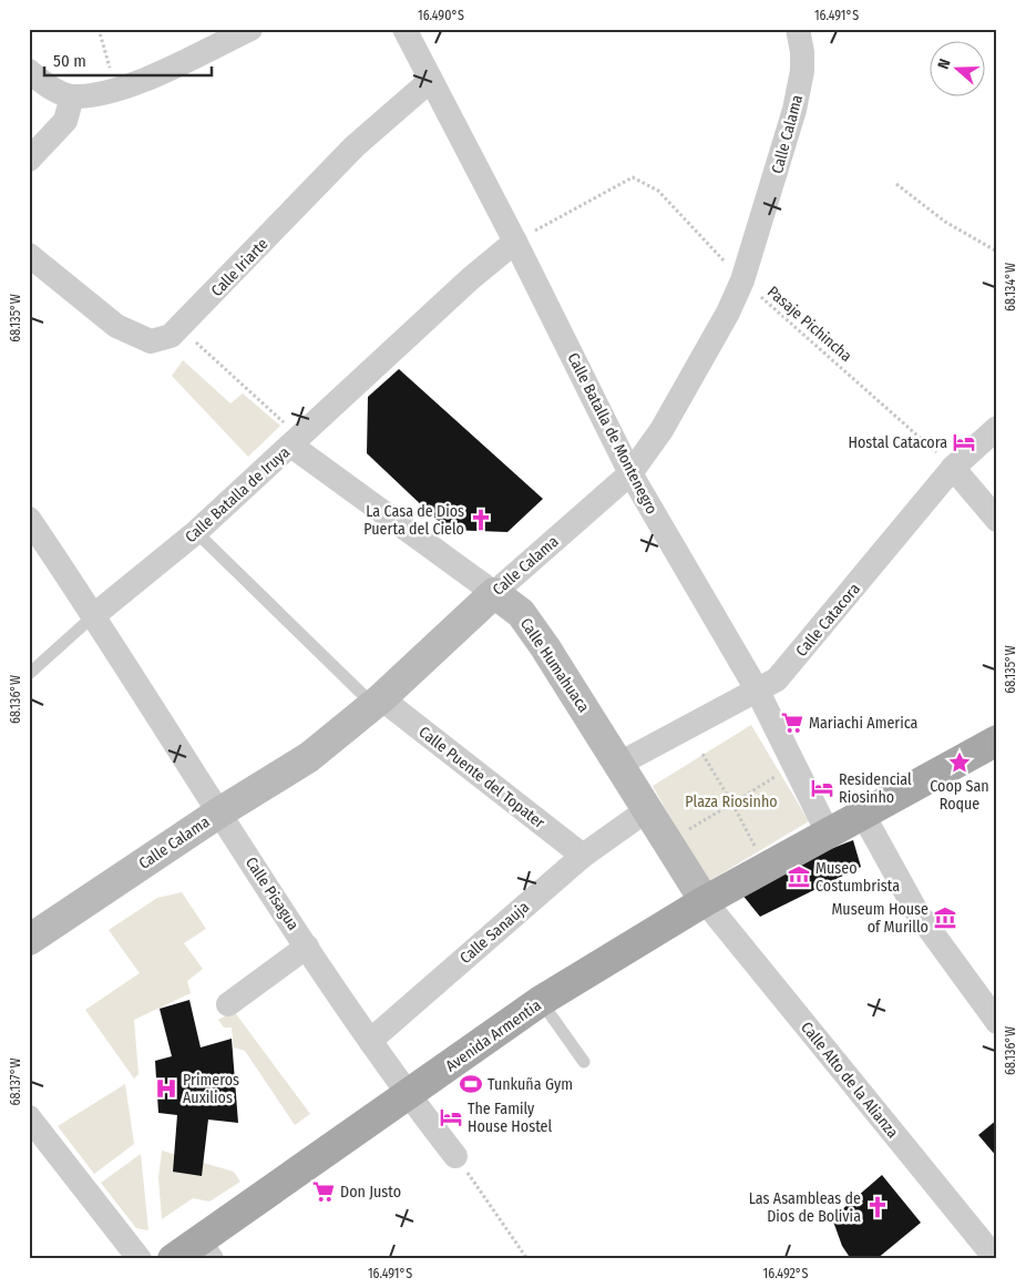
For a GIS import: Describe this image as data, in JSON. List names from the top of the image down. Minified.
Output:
{"streets":{"main road":["Calle Calama","Calle Humahuaca","Avenida Armentia"],"street":["Calle Iriarte","Calle Batalla de Montenegro","Calle Batalla de Iruya","Calle Catacora","Calle Puente del Topater","Calle Pisagua","Calle Sanauja","Calle Alto de la Alianza"],"path":["Pasaje Pichincha"]},"crossings":[["Calle Calama","Pasaje Pichincha"],["Calle Calama","Calle Batalla de Montenegro"],["Calle Calama","Calle Humahuaca"],["Calle Calama","Calle Puente del Topater"],["Calle Calama","Calle Pisagua"],["Calle Iriarte","Calle Batalla de Montenegro"],["Pasaje Pichincha","Calle Batalla de Montenegro"],["Pasaje Pichincha","Calle Batalla de Iruya"],["Pasaje Pichincha","Calle Catacora"],["Calle Batalla de Montenegro","Calle Batalla de Iruya"],["Calle Batalla de Montenegro","Calle Catacora"],["Calle Batalla de Montenegro","Avenida Armentia"],["Calle Batalla de Iruya","Calle Humahuaca"],["Calle Batalla de Iruya","Calle Puente del Topater"],["Calle Batalla de Iruya","Calle Pisagua"],["Calle Catacora","Calle Humahuaca"],["Calle Humahuaca","Calle Sanauja"],["Calle Humahuaca","Avenida Armentia"],["Calle Humahuaca","Calle Alto de la Alianza"],["Calle Puente del Topater","Calle Sanauja"],["Calle Pisagua","Calle Sanauja"],["Calle Pisagua","Avenida Armentia"],["Avenida Armentia","Calle Alto de la Alianza"]],"parks":["Plaza Riosinho"],"places":{"hotel":["Hostal Catacora","Residencial Riosinho","The Family House Hostel"],"church":["La Casa de Dios Puerta del Cielo","Las Asambleas de Dios de Bolivia"],"supermarket":["Mariachi America","Don Justo"],"place":["Coop San Roque"],"museum":["Museo Costumbrista","Museum House of Murillo"],"sports":["Tunkuña Gym"],"hospital":["Primeros Auxilios"]},"scale_bar":"50 m","north":"left","coordinates":["16.490°S","16.491°S","68.134°W","68.135°W","68.136°W","68.137°W","16.492°S"]}
